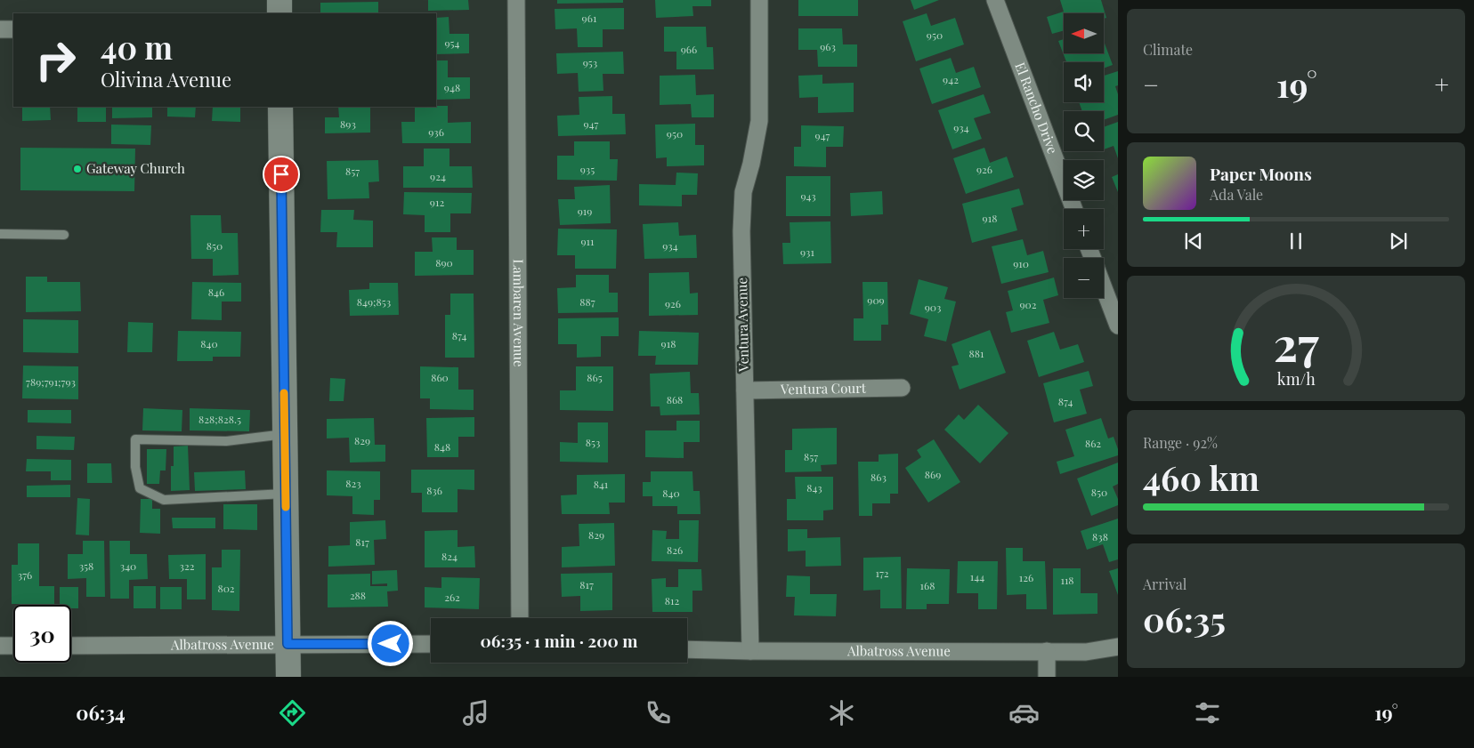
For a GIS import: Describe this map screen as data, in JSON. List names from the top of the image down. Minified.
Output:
{"streets":{"street":["El Rancho Drive","Lambaren Avenue","Ventura Avenue","Ventura Court","Albatross Avenue"]},"crossings":[["Ventura Avenue","Ventura Court"],["Ventura Avenue","Albatross Avenue"]],"places":["Gateway Church"],"house_numbers":["961","950","954","963","966","953","942","948","893","947","934","936","950","947","935","926","857","924","943","912","919","918","911","850","934","931","890","910","846","909","849;853","887","926","902","903","874","840","918","881","860","865","789;791;793","868","874","828;828.5","829","853","862","848","857","869","863","823","841","843","836","850","840","829","838","817","826","824","358","340","322","172","376","144","126","118","817","168","802","288","262","812"],"north":"left","page":{"tile":["Climate",["Range · 92%","460 km"],["Arrival","06:35"]],"map_buttons":["+","−"],"turn":["40 m","Olivina Avenue"],"heat":["−","19°","+"],"song":["Paper Moons","Ada Vale"],"limit":"30","trip":"06:35 · 1 min · 200 m","tabs":["06:34","19°"],"gauge":["27","km/h"]}}
